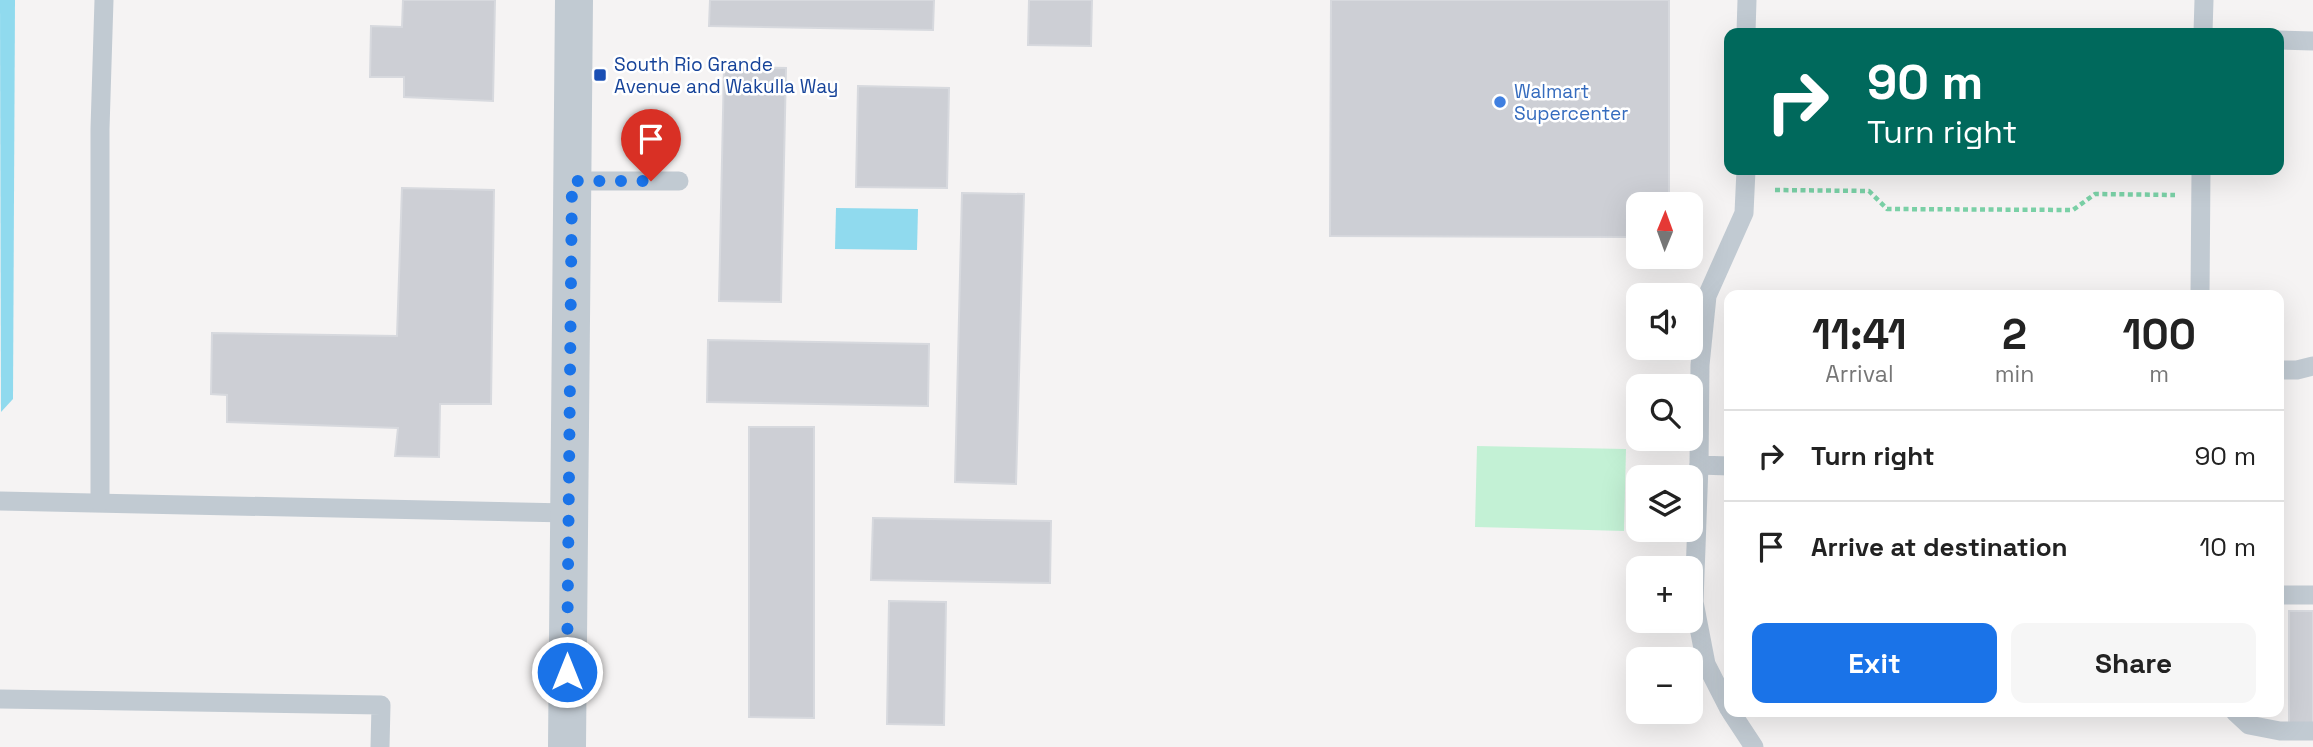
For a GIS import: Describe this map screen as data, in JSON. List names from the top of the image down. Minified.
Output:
{"places":{"transit":["South Rio Grande Avenue and Wakulla Way"],"other":["Walmart Supercenter"]},"north":"top","page":{"turn":["90 m","Turn right"],"map_buttons":["+","−"],"eta":["11:41","Arrival","2","min","100","m"],"list":[{"name":"Turn right","value":"90 m"},{"name":"Arrive at destination","value":"10 m"}],"buttons":["Exit","Share"]}}
